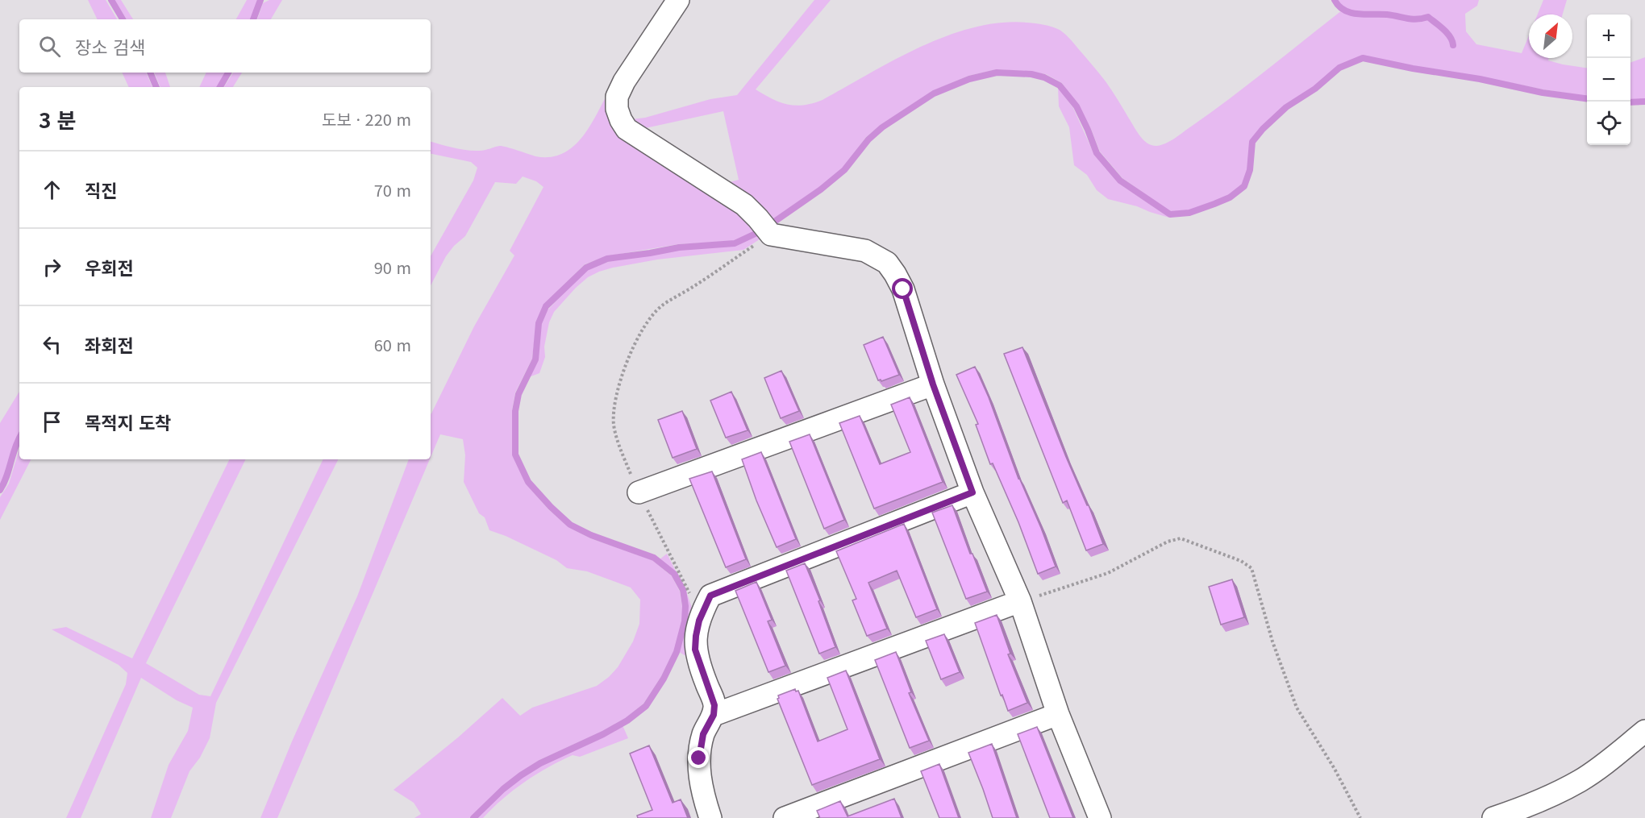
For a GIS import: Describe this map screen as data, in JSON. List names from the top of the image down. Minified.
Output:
{"north":"top right","page":{"map_buttons":["+","−"],"search":"장소 검색","heading":["3 분","도보 · 220 m"],"list":[["직진","70 m"],["우회전","90 m"],["좌회전","60 m"],"목적지 도착"]}}
